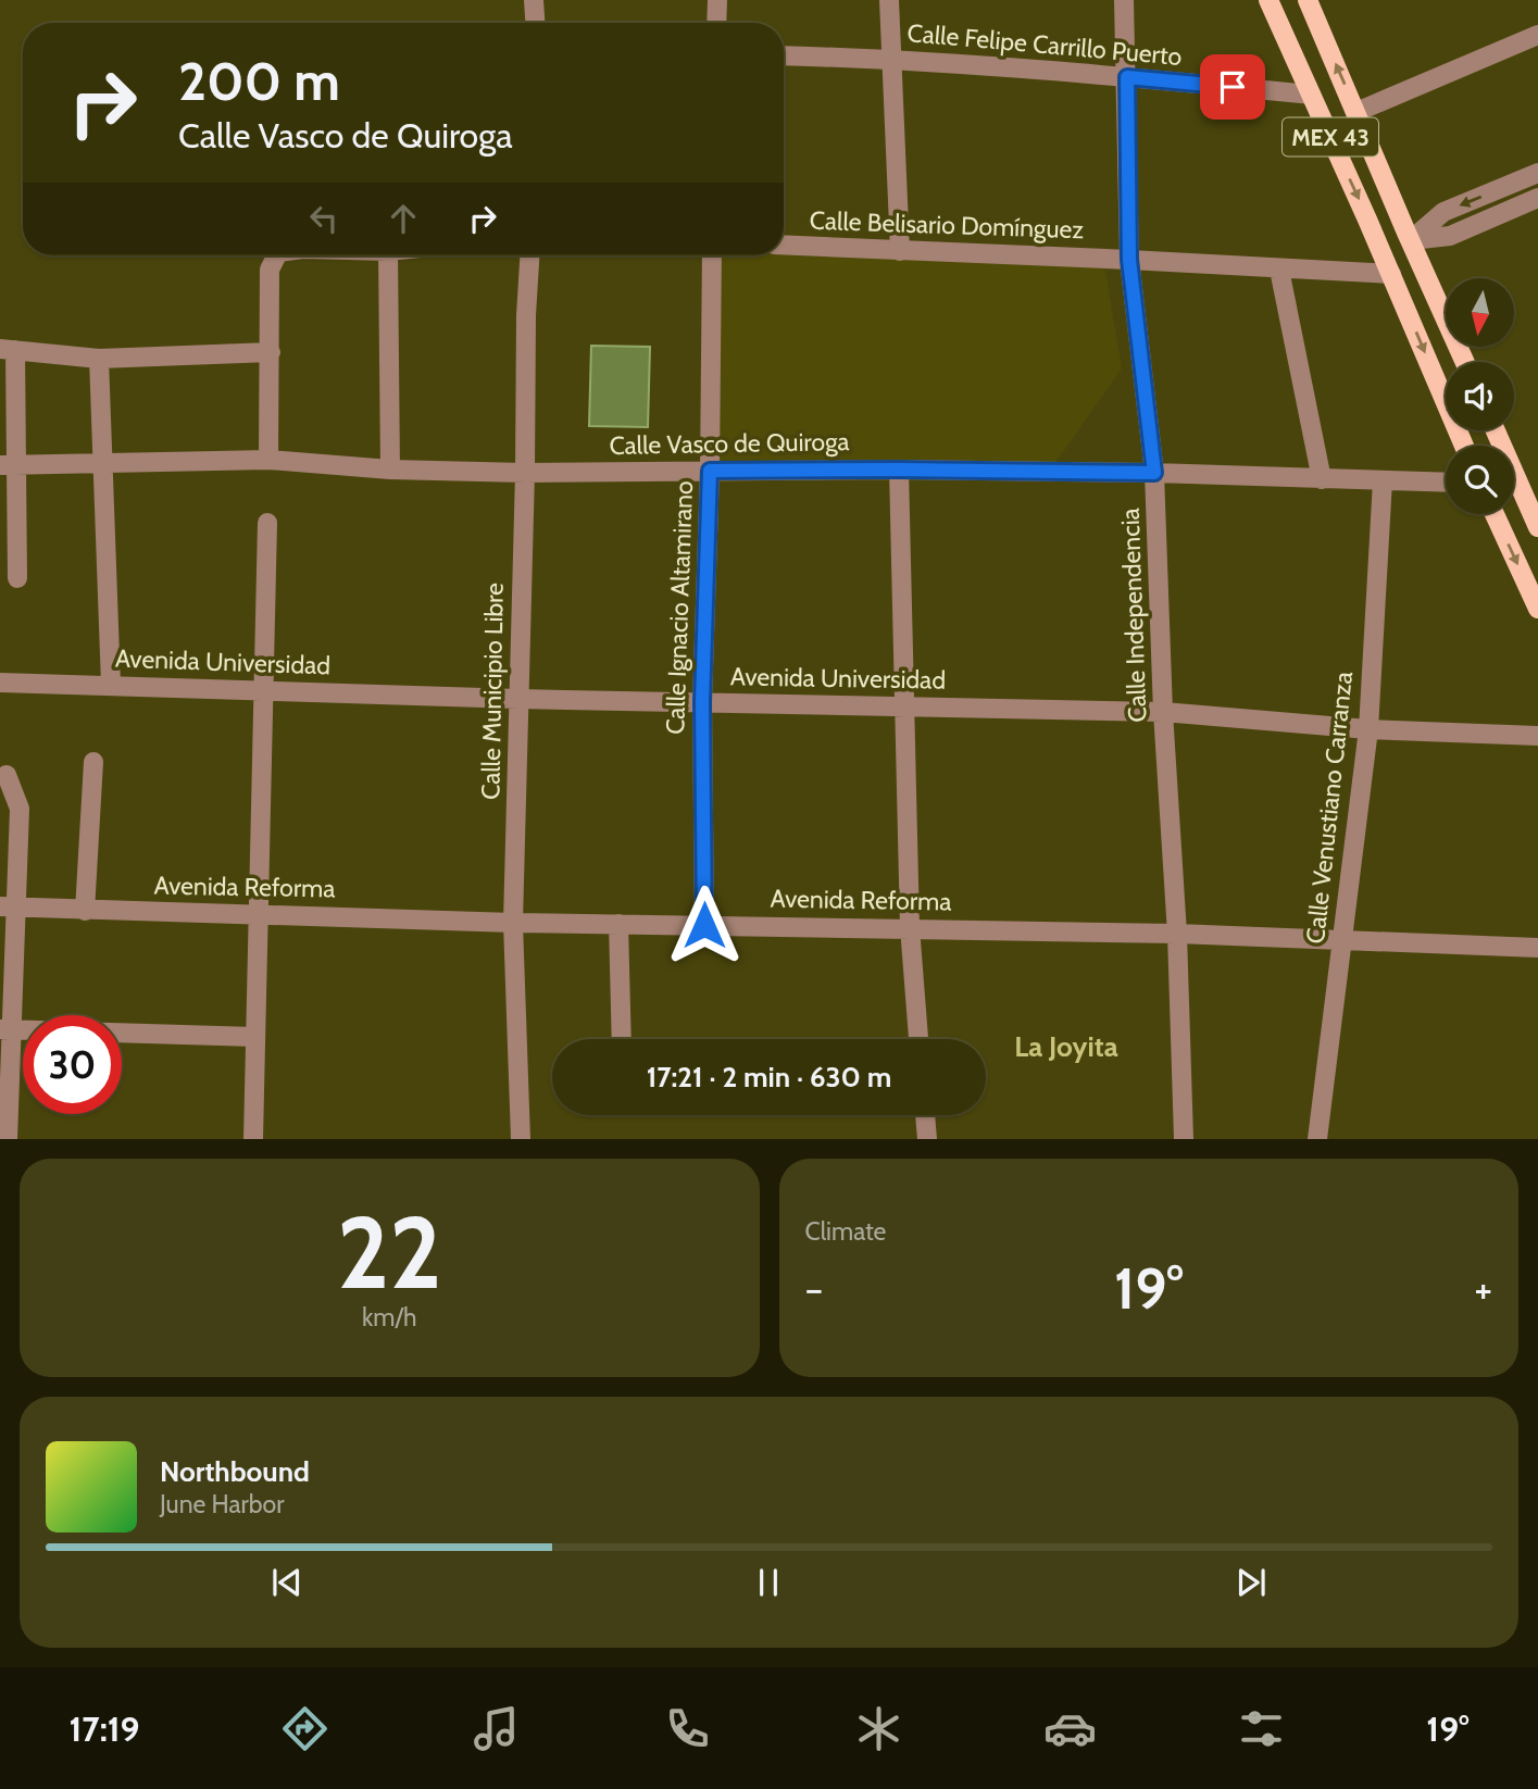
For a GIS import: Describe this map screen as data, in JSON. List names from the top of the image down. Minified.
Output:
{"streets":{"main road":["MEX 43"],"street":["Calle Felipe Carrillo Puerto","Calle Belisario Domínguez","Calle Vasco de Quiroga","Calle Ignacio Altamirano","Calle Independencia","Avenida Universidad","Calle Municipio Libre","Calle Venustiano Carranza","Avenida Reforma"]},"crossings":[["Calle Felipe Carrillo Puerto","MEX 43"],["Calle Felipe Carrillo Puerto","Calle Independencia"],["MEX 43","Calle Belisario Domínguez"],["Calle Belisario Domínguez","Calle Independencia"],["Calle Vasco de Quiroga","Calle Ignacio Altamirano"],["Calle Vasco de Quiroga","Calle Independencia"],["Calle Vasco de Quiroga","Calle Municipio Libre"],["Calle Vasco de Quiroga","Calle Venustiano Carranza"],["Calle Ignacio Altamirano","Avenida Universidad"],["Calle Ignacio Altamirano","Avenida Reforma"],["Calle Independencia","Avenida Universidad"],["Calle Independencia","Avenida Reforma"],["Avenida Universidad","Calle Municipio Libre"],["Avenida Universidad","Calle Venustiano Carranza"],["Calle Municipio Libre","Avenida Reforma"],["Calle Venustiano Carranza","Avenida Reforma"]],"districts":["La Joyita"],"north":"bottom","page":{"turn":["200 m","Calle Vasco de Quiroga"],"limit":"30","trip":"17:21 · 2 min · 630 m","tile":[["22","km/h"],"Climate"],"heat":["−","19°","+"],"song":["Northbound","June Harbor"],"tabs":["17:19","19°"]}}
